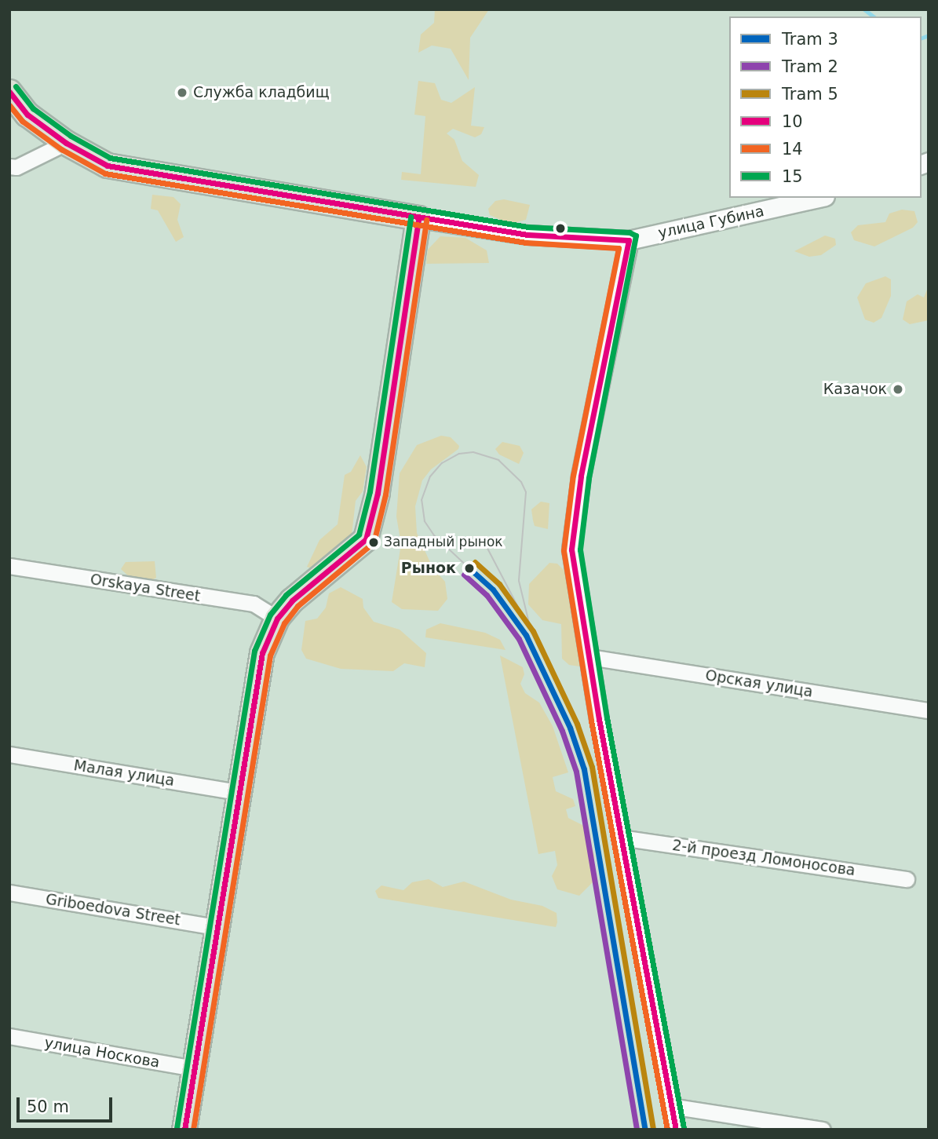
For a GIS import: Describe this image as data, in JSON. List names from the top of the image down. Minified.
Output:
{"streets":{"street":["улица Губина","Orskaya Street","Орская улица","Малая улица","2-й проезд Ломоносова","Griboedova Street","улица Носкова"]},"places":["Служба кладбищ","Казачок","Западный рынок","Рынок"],"lines":["transit line 15","transit line 10","transit line 14","tram line 5","tram line 3","tram line 2"],"legend":["Tram 3","Tram 2","Tram 5","10","14","15"],"scale_bar":"50 m"}
